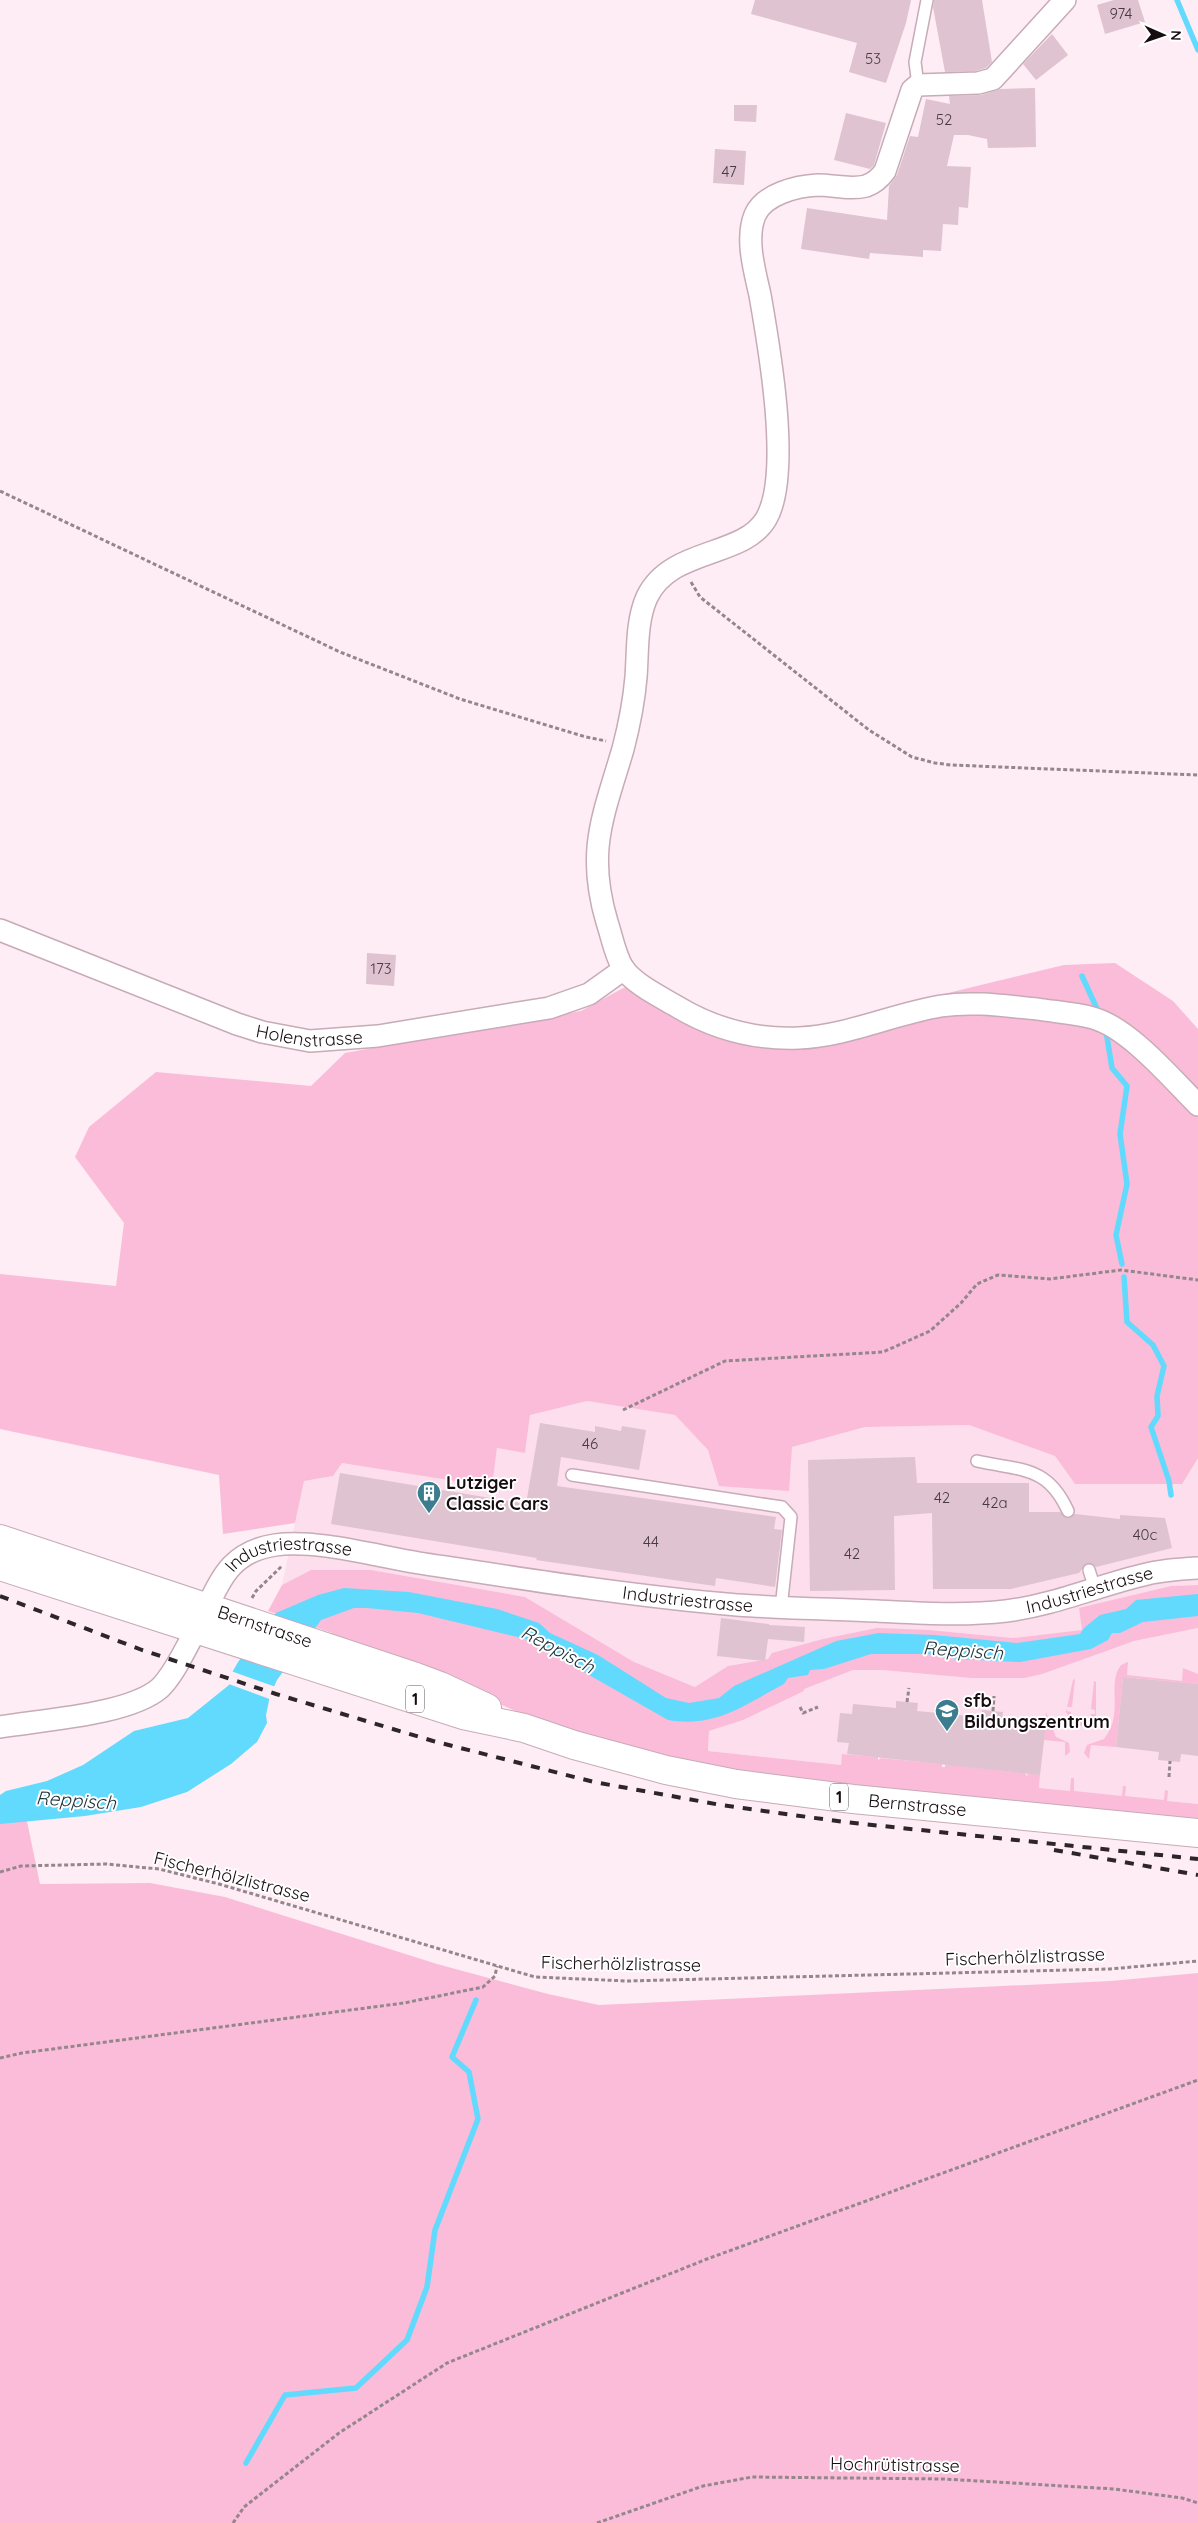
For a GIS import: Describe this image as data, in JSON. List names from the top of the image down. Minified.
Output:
{"streets":{"main road":["Bernstrasse","1"],"street":["Holenstrasse","Industriestrasse"],"path":["Fischerhölzlistrasse","Hochrütistrasse"]},"crossings":[["Industriestrasse","Bernstrasse"]],"water":["Reppisch"],"places":{"building":["Lutziger Classic Cars"],"school or university":["sfb Bildungszentrum"]},"house_numbers":["974","53","52","47","173","46","42","42a","40c","44","42"],"north":"right"}
